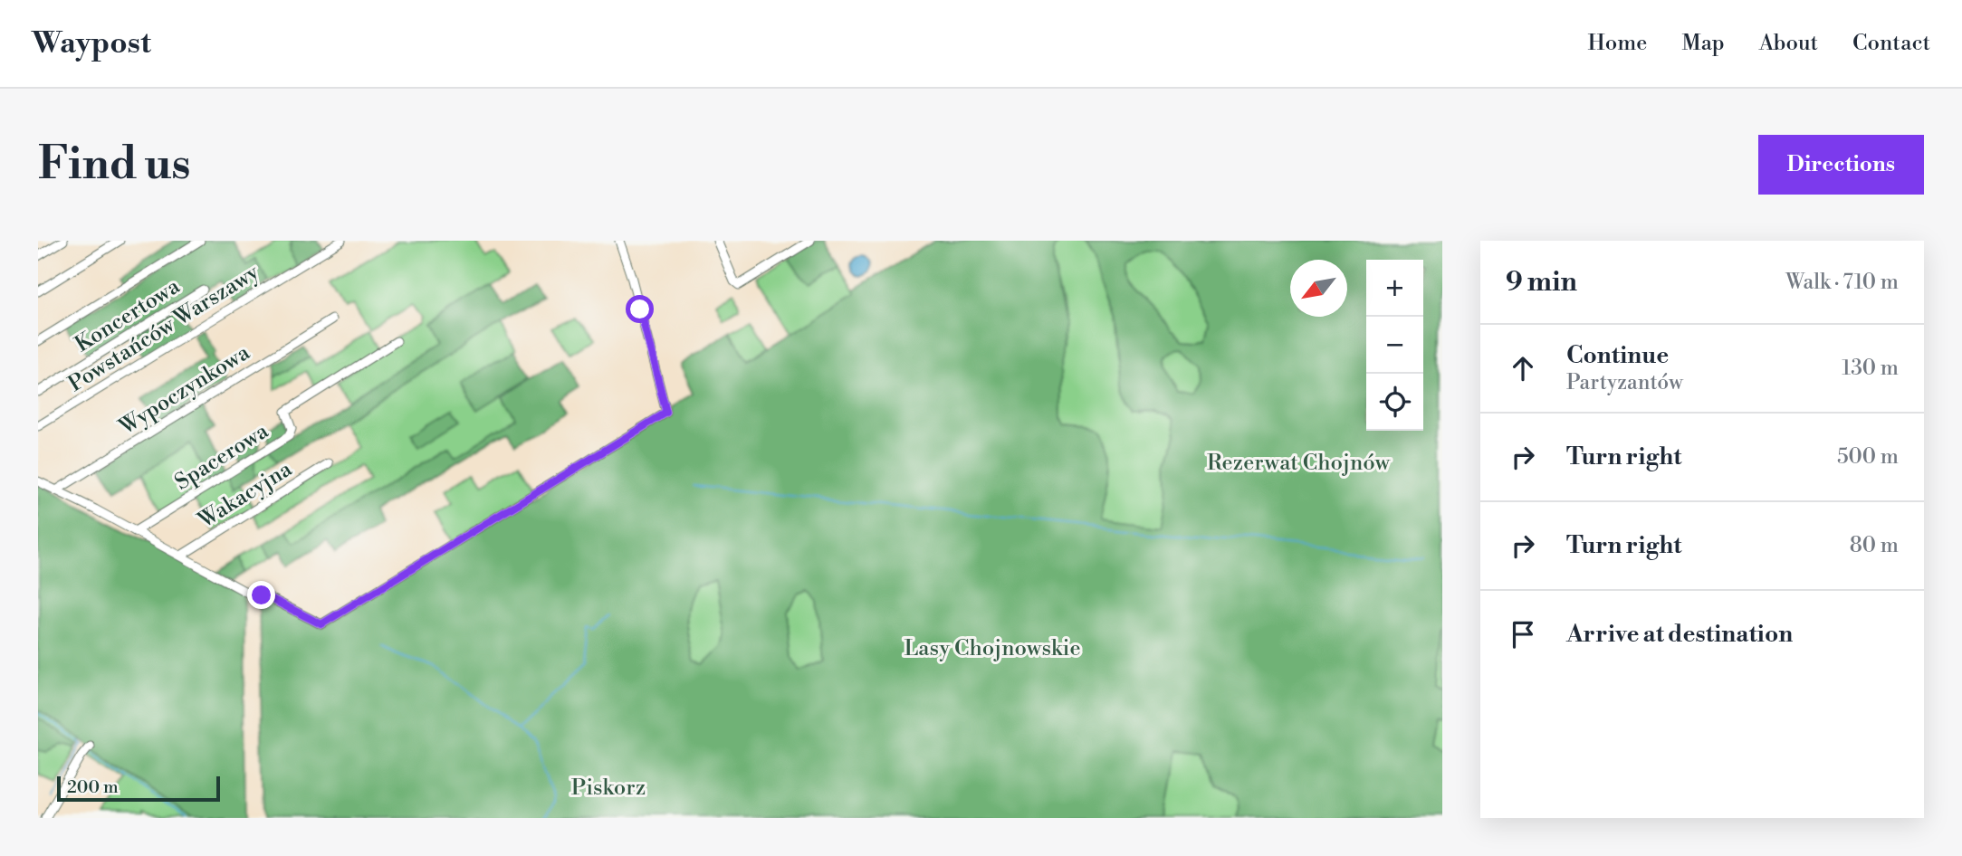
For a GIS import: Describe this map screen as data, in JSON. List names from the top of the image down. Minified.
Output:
{"streets":{"street":["Koncertowa","Powstańców Warszawy","Wypoczynkowa","Spacerowa","Wakacyjna"]},"parks":["Rezerwat Chojnów","Lasy Chojnowskie","Piskorz"],"scale_bar":"200 m","north":"bottom left","page":{"header":"Waypost","nav":["Home","Map","About","Contact"],"buttons":"Directions","title":"Find us","heading":["9 min","Walk · 710 m"],"map_buttons":["+","−"],"list":[["Continue","Partyzantów","130 m"],["Turn right","500 m"],["Turn right","80 m"],"Arrive at destination"],"scale":"200 m"}}
